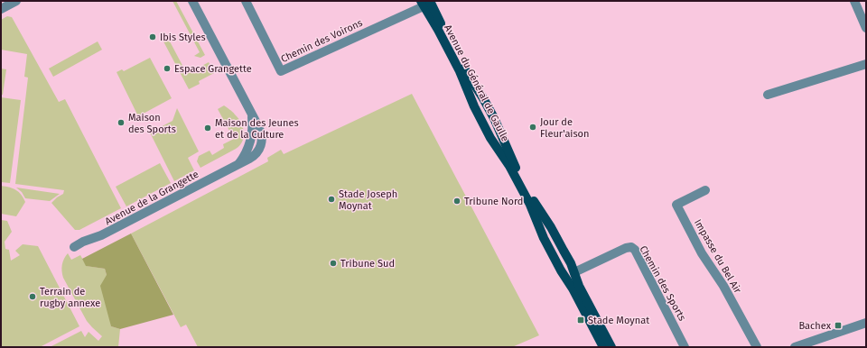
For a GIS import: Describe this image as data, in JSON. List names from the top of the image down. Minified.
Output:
{"streets":{"main road":["Avenue du Général de Gaulle"],"street":["Chemin des Voirons","Avenue de la Grangette","Impasse du Bel Air","Chemin des Sports"]},"crossings":[["Chemin des Voirons","Avenue du Général de Gaulle"],["Avenue du Général de Gaulle","Chemin des Sports"]],"places":{"other":["Ibis Styles","Espace Grangette","Maison des Sports","Jour de Fleur'aison","Maison des Jeunes et de la Culture","Stade Joseph Moynat","Tribune Nord","Tribune Sud","Terrain de rugby annexe"],"transit":["Stade Moynat","Bachex"]}}
